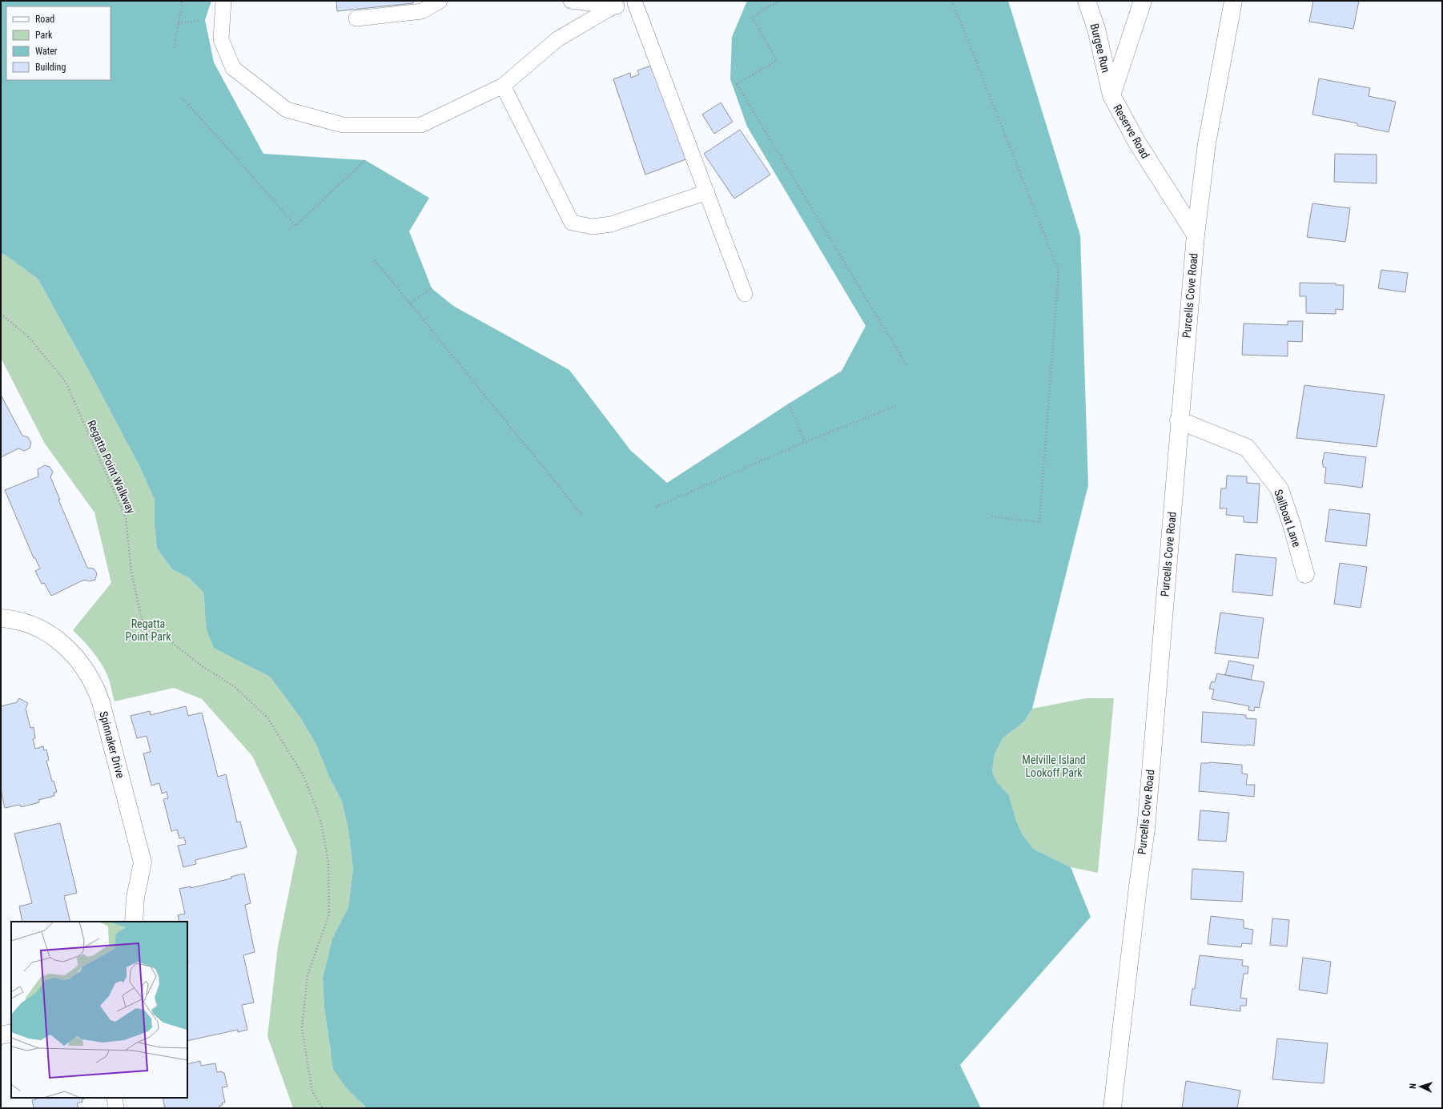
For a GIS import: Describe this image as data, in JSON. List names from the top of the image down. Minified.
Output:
{"streets":{"main road":["Burgee Run","Reserve Road","Purcells Cove Road","Sailboat Lane","Spinnaker Drive"],"path":["Regatta Point Walkway"]},"crossings":[["Burgee Run","Reserve Road"],["Reserve Road","Purcells Cove Road"],["Purcells Cove Road","Sailboat Lane"]],"parks":["Regatta Point Park","Melville Island Lookoff Park"],"legend":["Road","Park","Water","Building"],"north":"left"}
